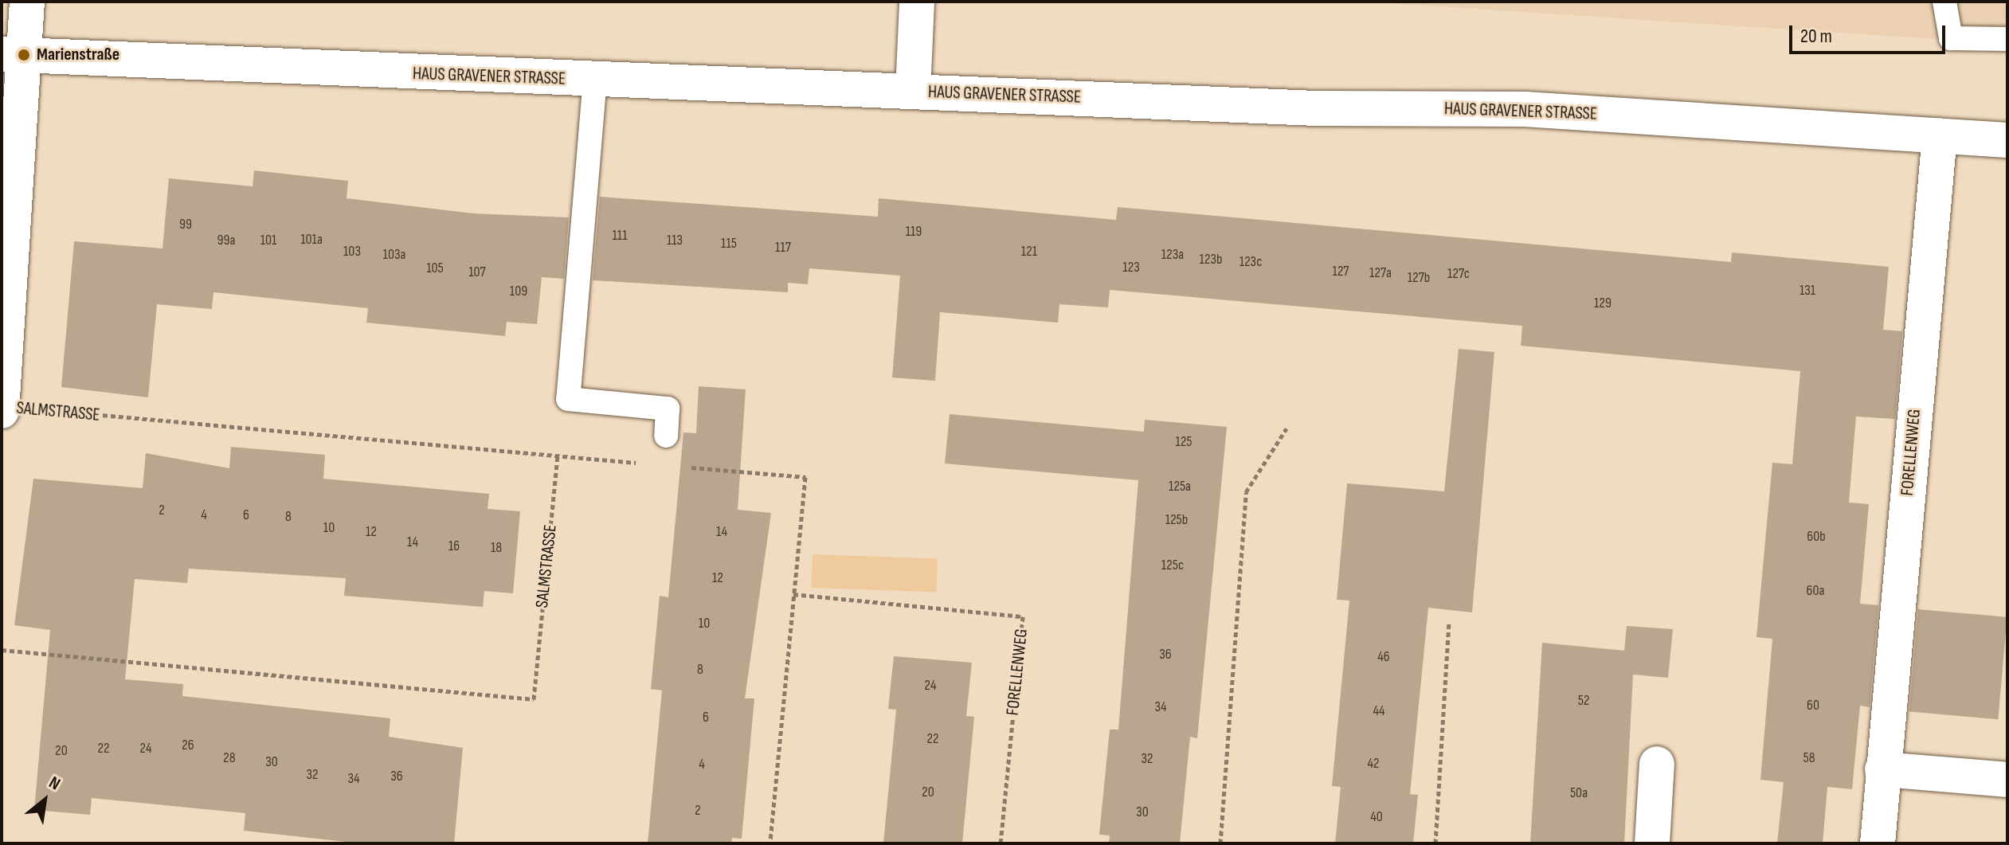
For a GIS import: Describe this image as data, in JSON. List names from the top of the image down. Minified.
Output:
{"streets":{"street":["HAUS GRAVENER STRASSE","SALMSTRASSE","FORELLENWEG"]},"crossings":[["HAUS GRAVENER STRASSE","SALMSTRASSE"],["HAUS GRAVENER STRASSE","FORELLENWEG"]],"places":["Marienstraße"],"house_numbers":["99","119","111","101a","99a","101","113","115","117","103","121","103a","123a","123b","123c","123","105","127","107","127a","127c","127b","131","109","129","125","125a","2","4","6","8","125b","10","12","14","60b","14","16","18","125c","12","60a","10","36","46","8","24","52","60","34","44","6","22","26","22","24","20","28","58","32","30","42","4","32","36","34","20","50a","2","30","40"],"scale_bar":"20 m","north":"top right"}
